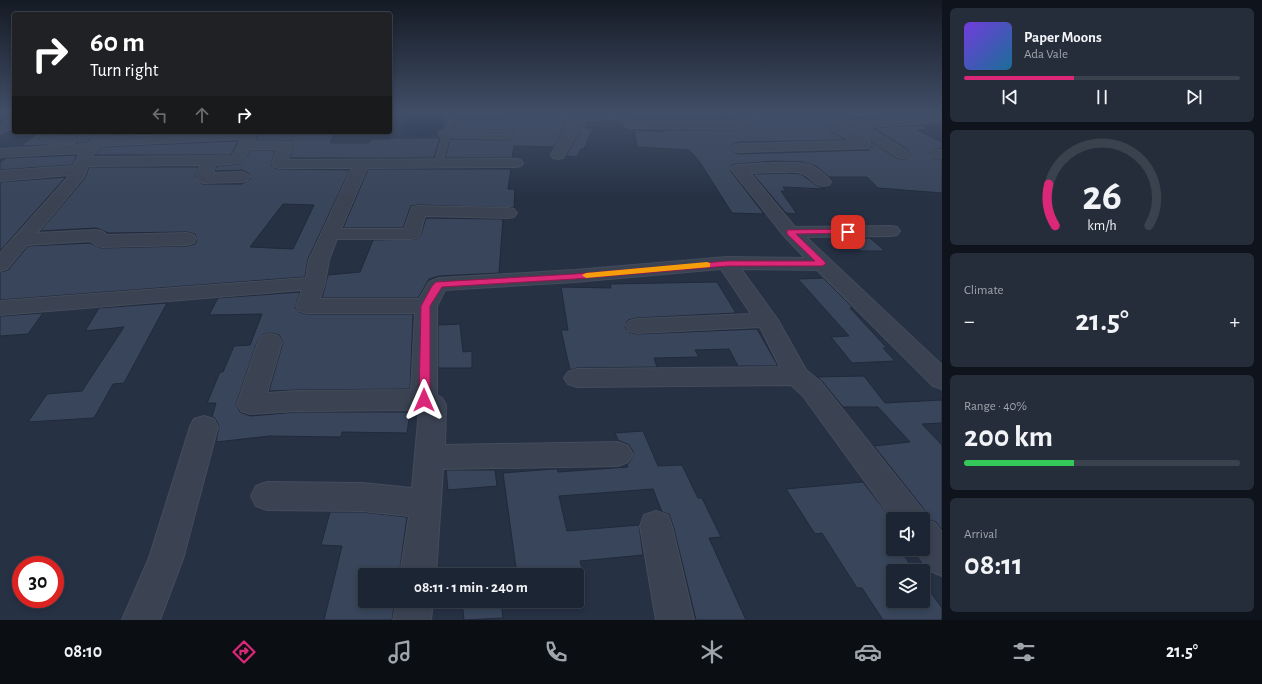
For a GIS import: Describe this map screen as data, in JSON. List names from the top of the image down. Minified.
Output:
{"page":{"turn":["60 m","Turn right"],"song":["Paper Moons","Ada Vale"],"tile":["Climate",["Range · 40%","200 km"],["Arrival","08:11"]],"heat":["−","21.5°","+"],"limit":"30","trip":"08:11 · 1 min · 240 m","tabs":["08:10","21.5°"],"gauge":["26","km/h"]}}
